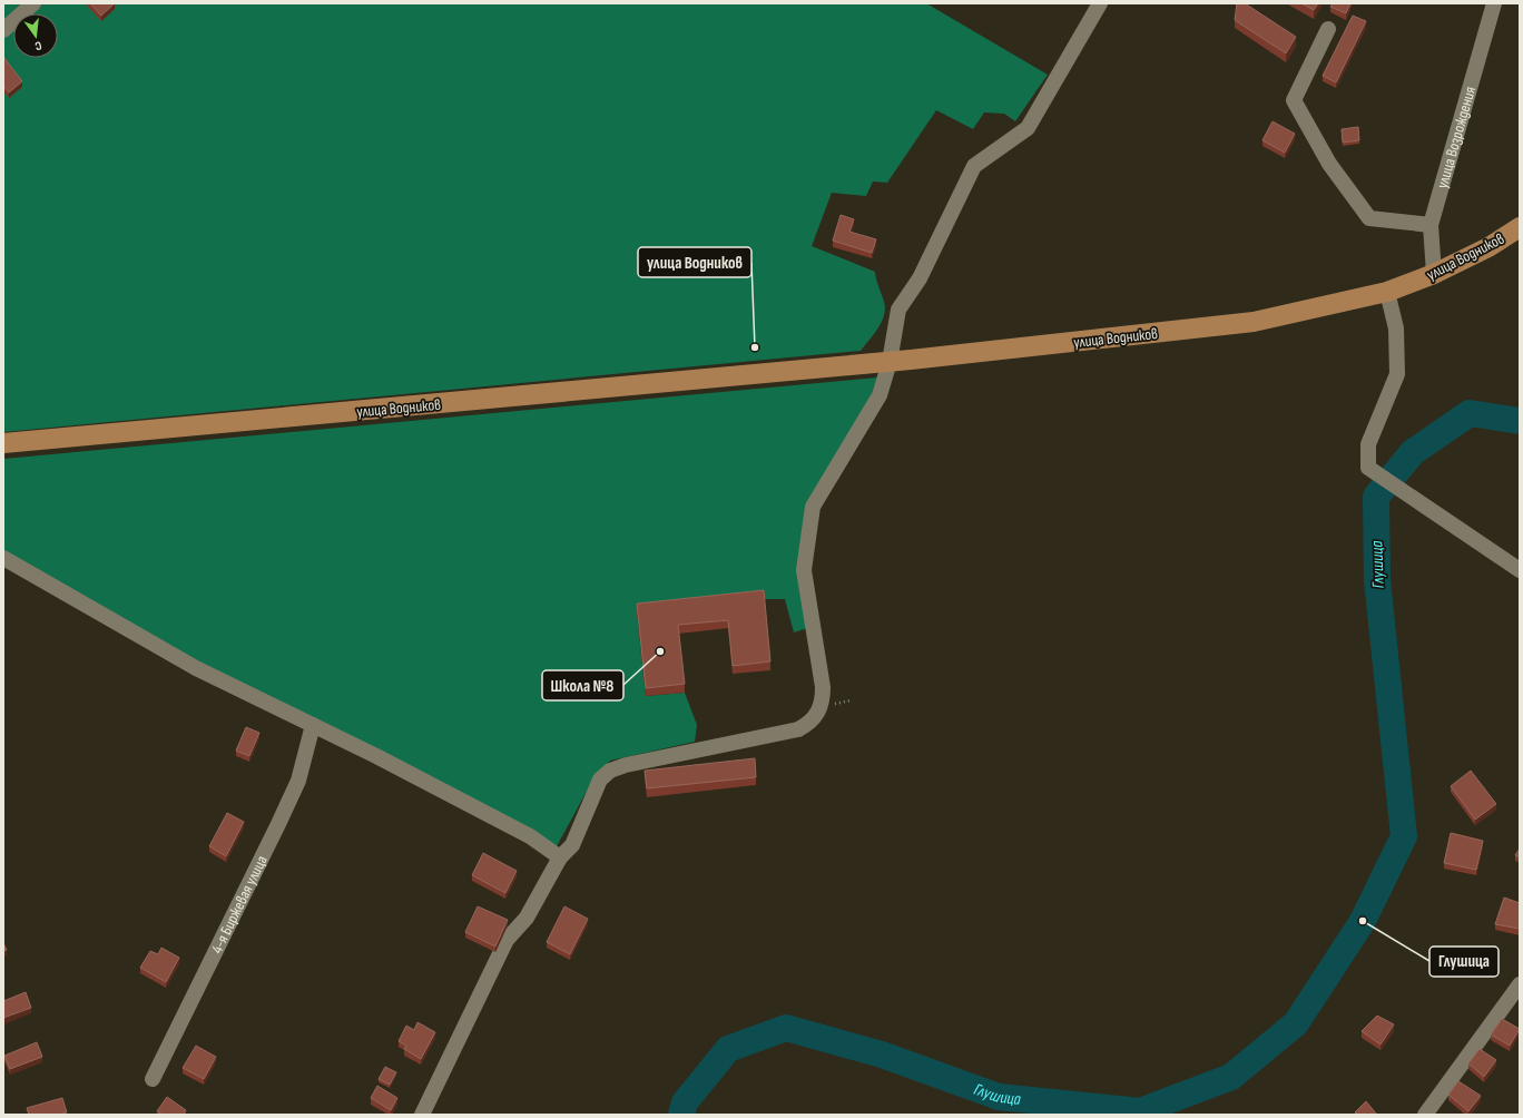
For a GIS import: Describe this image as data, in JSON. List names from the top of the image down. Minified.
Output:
{"streets":{"main road":["улица Водников"],"street":["улица Возрождения","4-я Биржевая улица"]},"crossings":[["улица Возрождения","улица Водников"]],"water":["Глушица"],"places":["улица Водников","Школа №8","Глушица"],"north":"bottom"}
